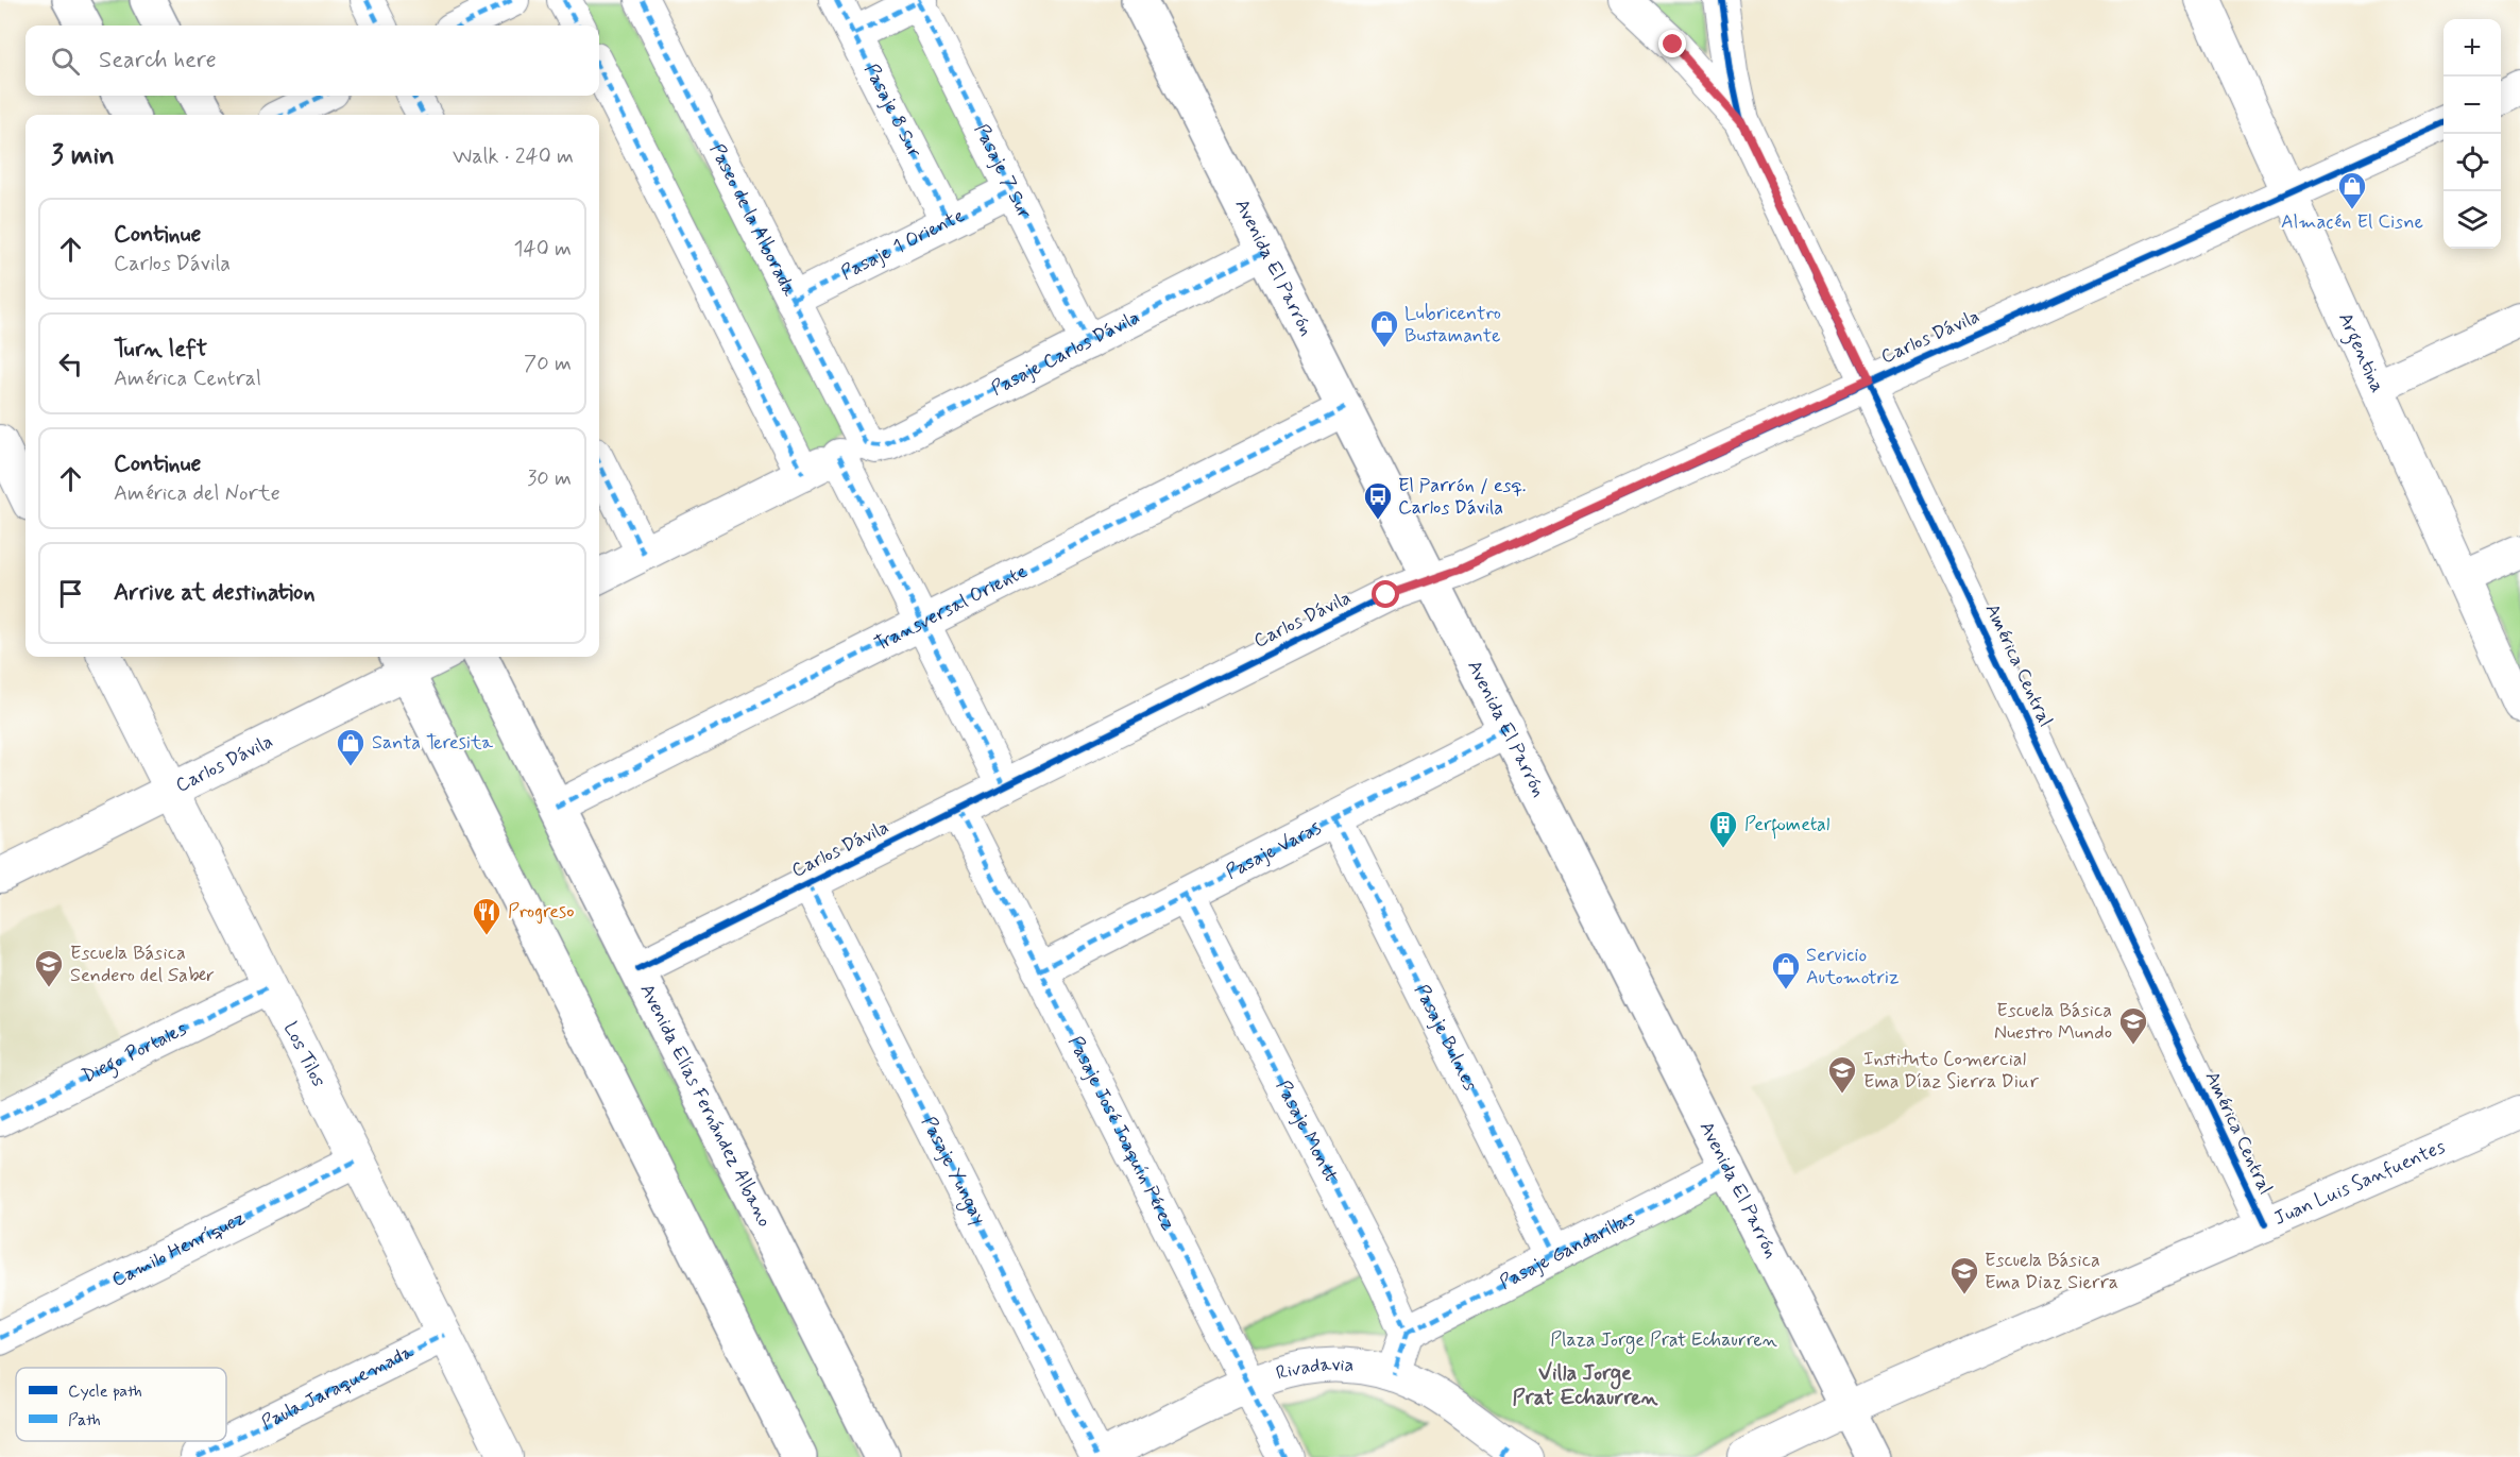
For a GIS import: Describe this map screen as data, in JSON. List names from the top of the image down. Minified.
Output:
{"streets":{"main road":["Avenida El Parrón","Avenida Elías Fernández Albano"],"street":["Pasaje 8 Sur","Pasaje 7 Sur","Paseo de la Alborada","Pasaje 1 Oriente","Carlos Dávila","Pasaje Carlos Dávila","Argentina","Transversal Oriente","América Central","Pasaje Varas","Pasaje Bulnes","Diego Portales","Los Tilos","Pasaje José Joaquín Pérez","Pasaje Montt","Pasaje Yungay","Juan Luis Sanfuentes","Camilo Henríquez","Pasaje Gandarillas","Rivadavia","Paula Jaraquemada"]},"crossings":[["Pasaje 8 Sur","Pasaje 1 Oriente"],["Pasaje 7 Sur","Pasaje 1 Oriente"],["Pasaje 7 Sur","Pasaje Carlos Dávila"],["Paseo de la Alborada","Pasaje 1 Oriente"],["Paseo de la Alborada","Carlos Dávila"],["Paseo de la Alborada","Pasaje Carlos Dávila"],["Paseo de la Alborada","Transversal Oriente"],["Avenida El Parrón","Carlos Dávila"],["Avenida El Parrón","Pasaje Carlos Dávila"],["Avenida El Parrón","Transversal Oriente"],["Avenida El Parrón","Pasaje Varas"],["Avenida El Parrón","Juan Luis Sanfuentes"],["Avenida El Parrón","Pasaje Gandarillas"],["Carlos Dávila","Argentina"],["Carlos Dávila","América Central"],["Carlos Dávila","Los Tilos"],["Carlos Dávila","Avenida Elías Fernández Albano"],["Carlos Dávila","Pasaje José Joaquín Pérez"],["Carlos Dávila","Pasaje Yungay"],["Transversal Oriente","Avenida Elías Fernández Albano"],["América Central","Juan Luis Sanfuentes"],["Pasaje Varas","Pasaje Bulnes"],["Pasaje Varas","Pasaje José Joaquín Pérez"],["Pasaje Varas","Pasaje Montt"],["Pasaje Bulnes","Pasaje Gandarillas"],["Diego Portales","Los Tilos"],["Los Tilos","Camilo Henríquez"],["Los Tilos","Paula Jaraquemada"],["Pasaje José Joaquín Pérez","Rivadavia"],["Pasaje Montt","Pasaje Gandarillas"],["Pasaje Yungay","Rivadavia"]],"districts":["Villa Jorge Prat Echaurren"],"parks":["Plaza Jorge Prat Echaurren"],"places":{"shop":["Almacén El Cisne","Lubricentro Bustamante","Santa Teresita","Servicio Automotriz"],"bus stop":["El Parrón / esq. Carlos Dávila"],"building":["Perfometal"],"restaurant":["Progreso"],"school or university":["Escuela Básica Sendero del Saber","Escuela Básica Nuestro Mundo","Instituto Comercial Ema Díaz Sierra Diur","Escuela Básica Ema Diaz Sierra"]},"legend":["Cycle path","Path"],"page":{"map_buttons":["+","−"],"search":"Search here","heading":["3 min","Walk · 240 m"],"list":[["Continue","Carlos Dávila","140 m"],["Turn left","América Central","70 m"],["Continue","América del Norte","30 m"],"Arrive at destination"]}}
